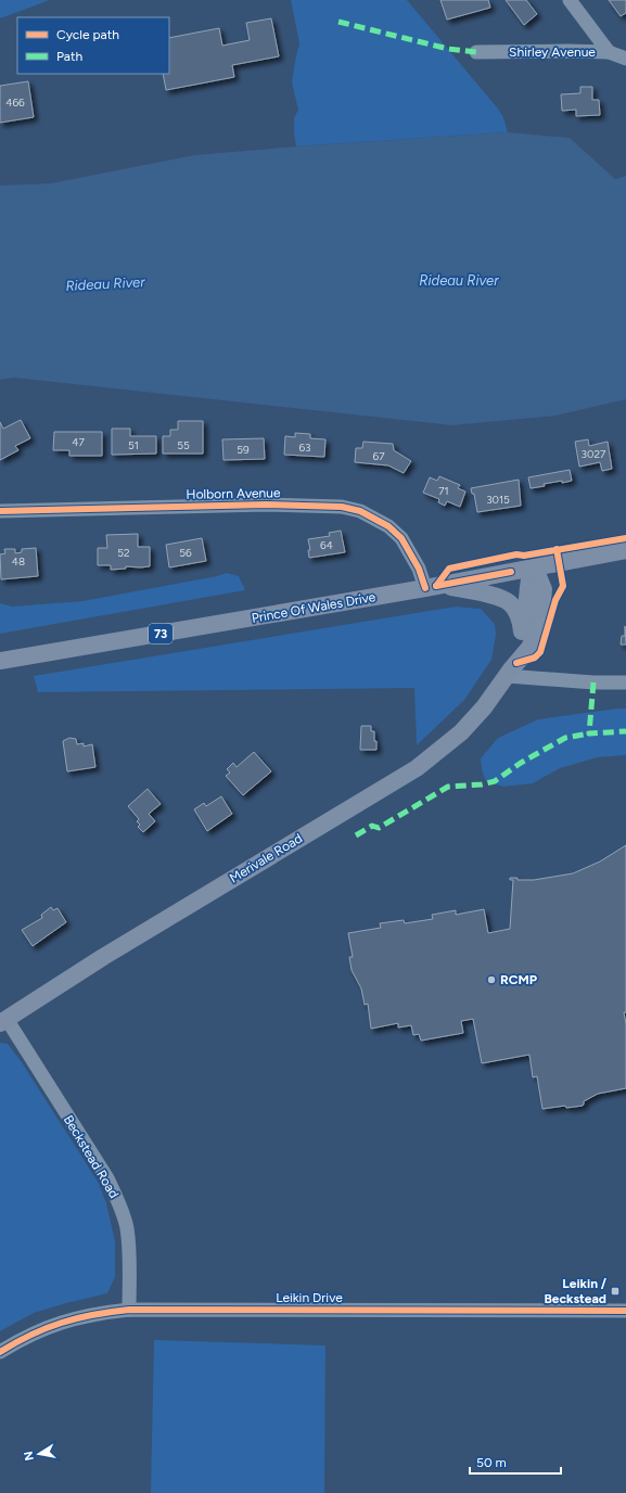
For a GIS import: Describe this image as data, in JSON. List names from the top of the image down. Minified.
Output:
{"streets":{"main road":["Prince Of Wales Drive","73","Merivale Road"],"street":["Shirley Avenue","Holborn Avenue","Beckstead Road","Leikin Drive"]},"crossings":[["Holborn Avenue","Prince Of Wales Drive"],["Prince Of Wales Drive","Merivale Road"],["Merivale Road","Beckstead Road"],["Beckstead Road","Leikin Drive"]],"water":["Rideau River"],"places":{"other":["RCMP"],"transit":["Leikin / Beckstead"]},"house_numbers":["466","47","51","55","63","59","3027","67","71","3015","64","52","56","48"],"legend":["Cycle path","Path"],"scale_bar":"50 m","north":"left"}
